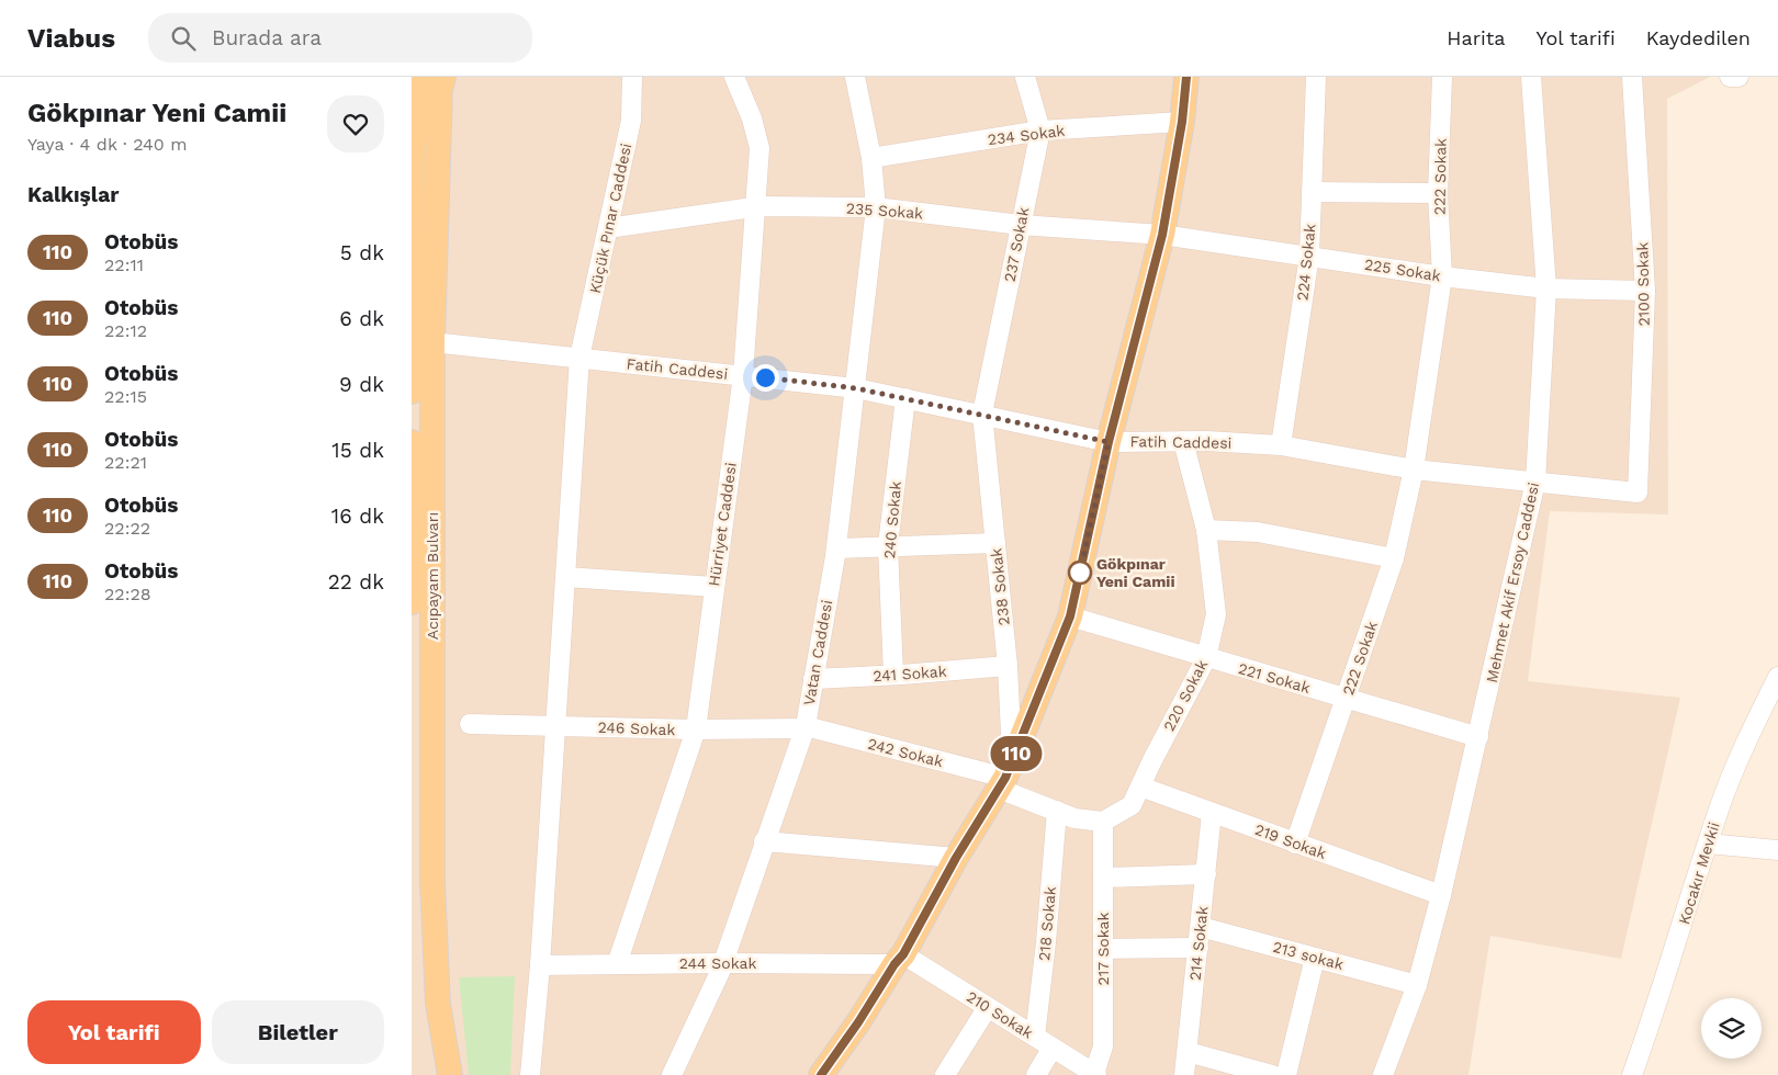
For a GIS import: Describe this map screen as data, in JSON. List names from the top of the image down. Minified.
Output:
{"streets":{"main road":["Acıpayam Bulvarı"],"street":["234 Sokak","222 Sokak","235 Sokak","Küçük Pınar Caddesi","237 Sokak","224 Sokak","225 Sokak","2100 Sokak","Fatih Caddesi","240 Sokak","Hürriyet Caddesi","Mehmet Akif Ersoy Caddesi","238 Sokak","Vatan Caddesi","241 Sokak","221 Sokak","220 Sokak","246 Sokak","242 Sokak","219 Sokak","Kocakır Mevkii","218 Sokak","214 Sokak","217 Sokak","213 sokak","244 Sokak","210 Sokak"]},"crossings":[["234 Sokak","237 Sokak"],["234 Sokak","Vatan Caddesi"],["222 Sokak","225 Sokak"],["222 Sokak","Fatih Caddesi"],["222 Sokak","221 Sokak"],["222 Sokak","219 Sokak"],["235 Sokak","Küçük Pınar Caddesi"],["235 Sokak","237 Sokak"],["235 Sokak","225 Sokak"],["235 Sokak","Hürriyet Caddesi"],["235 Sokak","Vatan Caddesi"],["Küçük Pınar Caddesi","Fatih Caddesi"],["Küçük Pınar Caddesi","246 Sokak"],["Küçük Pınar Caddesi","244 Sokak"],["237 Sokak","Fatih Caddesi"],["237 Sokak","238 Sokak"],["224 Sokak","225 Sokak"],["224 Sokak","Fatih Caddesi"],["225 Sokak","2100 Sokak"],["225 Sokak","Mehmet Akif Ersoy Caddesi"],["2100 Sokak","Fatih Caddesi"],["Fatih Caddesi","240 Sokak"],["Fatih Caddesi","Hürriyet Caddesi"],["Fatih Caddesi","Acıpayam Bulvarı"],["Fatih Caddesi","Mehmet Akif Ersoy Caddesi"],["Fatih Caddesi","238 Sokak"],["Fatih Caddesi","Vatan Caddesi"],["Fatih Caddesi","220 Sokak"],["240 Sokak","241 Sokak"],["Hürriyet Caddesi","246 Sokak"],["Hürriyet Caddesi","244 Sokak"],["Mehmet Akif Ersoy Caddesi","221 Sokak"],["Mehmet Akif Ersoy Caddesi","219 Sokak"],["Mehmet Akif Ersoy Caddesi","213 sokak"],["238 Sokak","241 Sokak"],["238 Sokak","242 Sokak"],["Vatan Caddesi","241 Sokak"],["Vatan Caddesi","246 Sokak"],["Vatan Caddesi","242 Sokak"],["Vatan Caddesi","244 Sokak"],["221 Sokak","220 Sokak"],["220 Sokak","219 Sokak"],["220 Sokak","217 Sokak"],["246 Sokak","242 Sokak"],["219 Sokak","214 Sokak"],["218 Sokak","210 Sokak"],["214 Sokak","213 sokak"],["217 Sokak","210 Sokak"],["244 Sokak","210 Sokak"]],"places":["Gökpınar Yeni Camii"],"lines":["bus line 110"],"page":{"header":"Viabus","search":"Burada ara","nav":["Harita","Yol tarifi","Kaydedilen"],"heading":[["Gökpınar Yeni Camii","Yaya · 4 dk · 240 m"],"Kalkışlar"],"on_map":"110","list":[{"mark":"110","name":"Otobüs","note":"22:11","value":"5 dk"},{"mark":"110","name":"Otobüs","note":"22:12","value":"6 dk"},{"mark":"110","name":"Otobüs","note":"22:15","value":"9 dk"},{"mark":"110","name":"Otobüs","note":"22:21","value":"15 dk"},{"mark":"110","name":"Otobüs","note":"22:22","value":"16 dk"},{"mark":"110","name":"Otobüs","note":"22:28","value":"22 dk"}],"buttons":["Yol tarifi","Biletler"]}}
